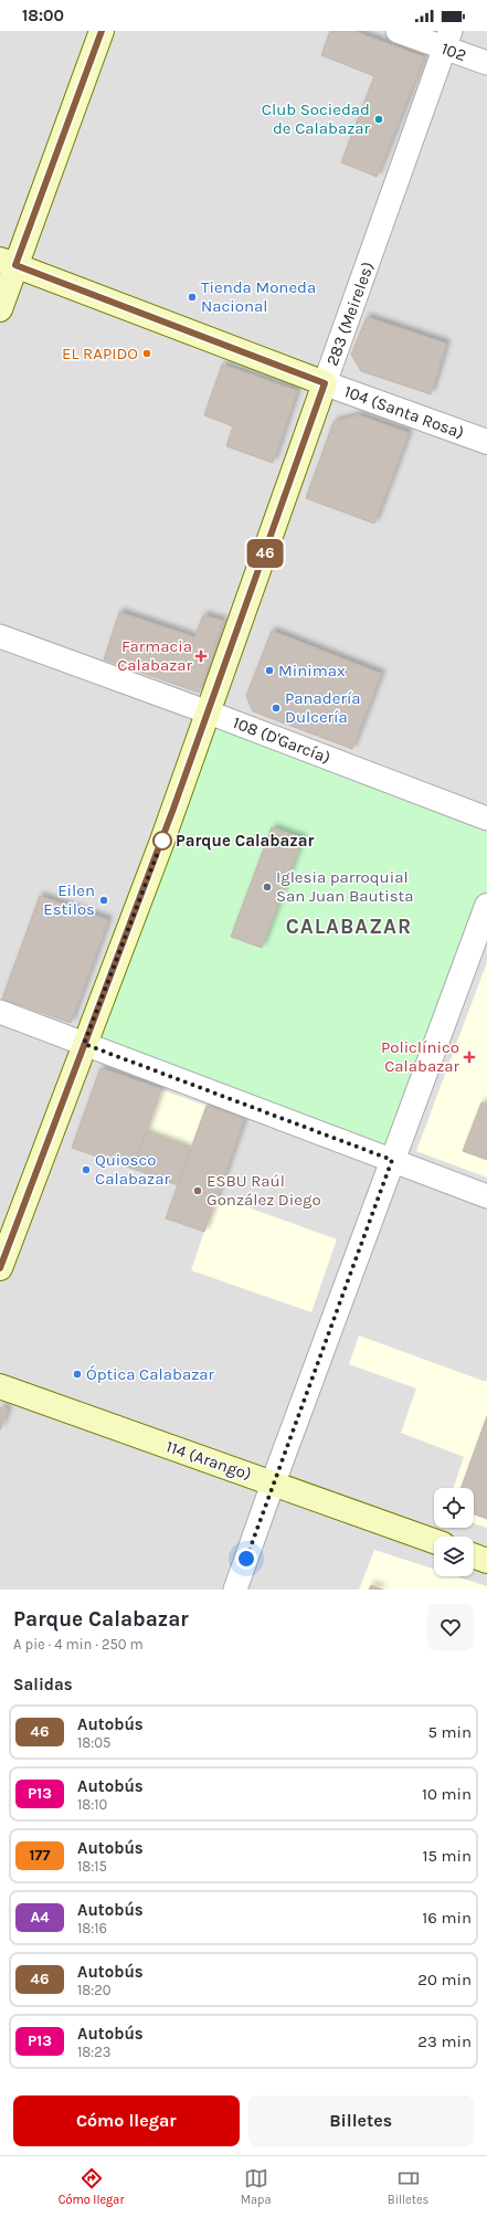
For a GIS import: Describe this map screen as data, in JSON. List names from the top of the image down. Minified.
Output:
{"streets":{"main road":["283 (Meireles)","104 (Santa Rosa)","114 (Arango)"],"street":["102","108 (D'García)"]},"crossings":[["102","283 (Meireles)"],["283 (Meireles)","104 (Santa Rosa)"],["283 (Meireles)","108 (D'García)"]],"districts":["CALABAZAR"],"places":{"other":["Club Sociedad de Calabazar","Tienda Moneda Nacional","EL RAPIDO","Minimax","Panadería Dulcería","Parque Calabazar","Iglesia parroquial San Juan Bautista","Eilen Estilos","Quiosco Calabazar","ESBU Raúl González Diego","Óptica Calabazar"],"health":["Farmacia Calabazar","Policlínico Calabazar"]},"lines":["bus line 46"],"page":{"status":"18:00","on_map":"46","heading":[["Parque Calabazar","A pie · 4 min · 250 m"],"Salidas"],"list":[{"mark":"46","name":"Autobús","note":"18:05","value":"5 min"},{"mark":"P13","name":"Autobús","note":"18:10","value":"10 min"},{"mark":"177","name":"Autobús","note":"18:15","value":"15 min"},{"mark":"A4","name":"Autobús","note":"18:16","value":"16 min"},{"mark":"46","name":"Autobús","note":"18:20","value":"20 min"},{"mark":"P13","name":"Autobús","note":"18:23","value":"23 min"}],"buttons":["Cómo llegar","Billetes"],"tabs":["Cómo llegar","Mapa","Billetes"]}}
